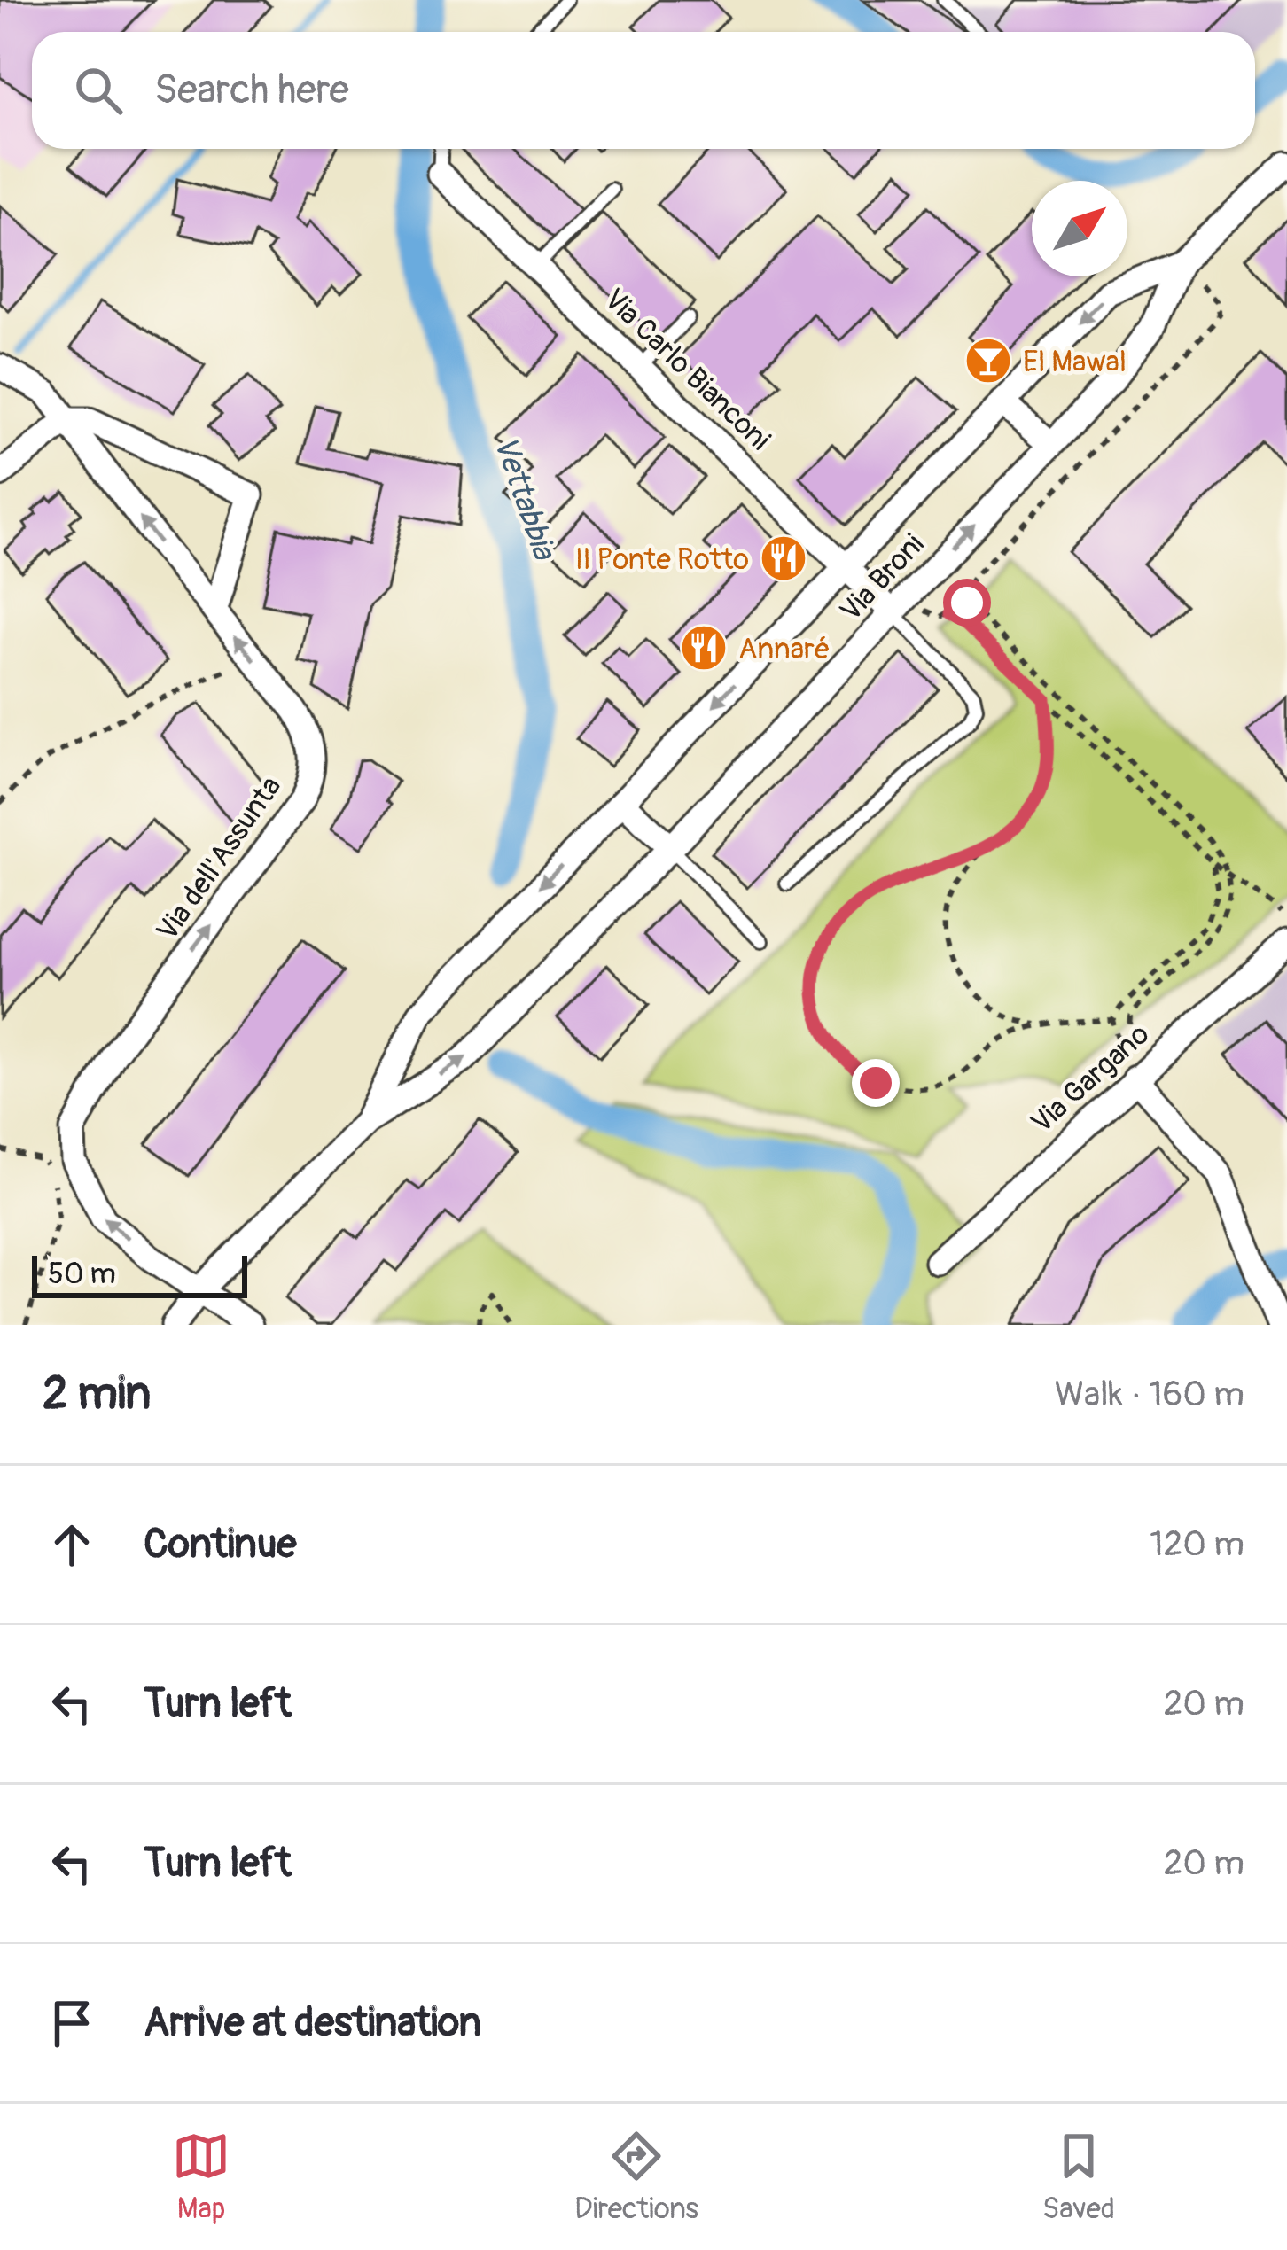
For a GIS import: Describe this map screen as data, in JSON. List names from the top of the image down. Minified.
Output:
{"streets":{"street":["Via Carlo Bianconi","Via Broni","Via dell'Assunta","Via Gargano"]},"crossings":[["Via Carlo Bianconi","Via Broni"],["Via Broni","Via dell'Assunta"]],"one_way":["Via dell'Assunta"],"water":["Vettabbia"],"places":{"bar":["El Mawal"],"restaurant":["Il Ponte Rotto","Annaré"]},"scale_bar":"50 m","north":"top right","page":{"search":"Search here","scale":"50 m","heading":["2 min","Walk · 160 m"],"list":[["Continue","120 m"],["Turn left","20 m"],["Turn left","20 m"],"Arrive at destination"],"nav":["Map","Directions","Saved"]}}
